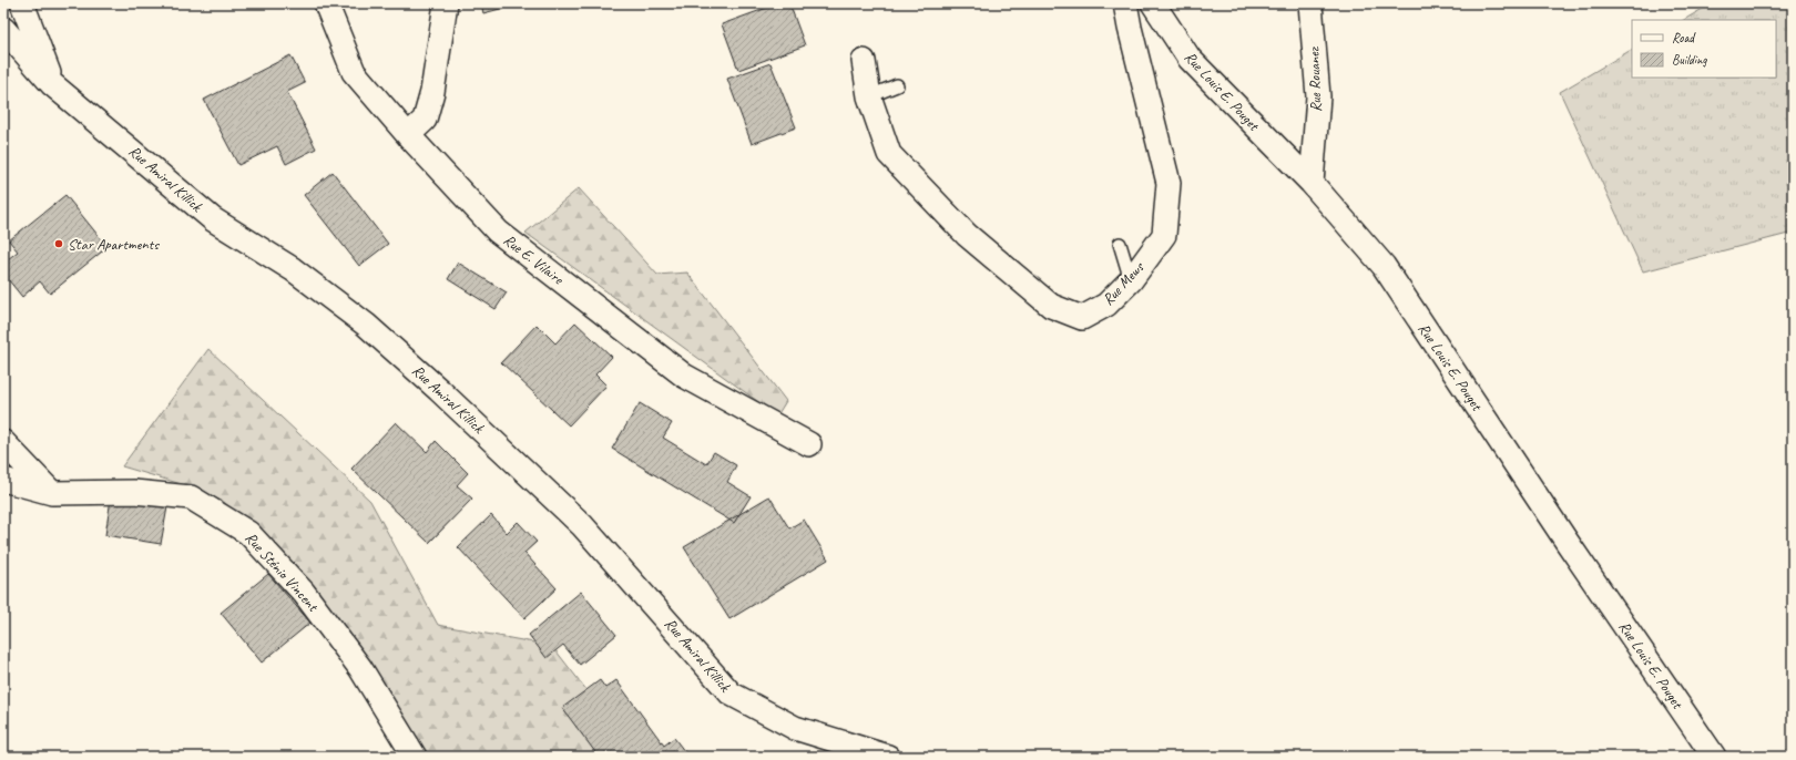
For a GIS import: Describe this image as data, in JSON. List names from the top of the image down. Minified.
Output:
{"streets":{"street":["Rue Rouanez","Rue Louis E. Pouget","Rue Amiral Killick","Rue E. Vilaire","Rue Mews","Rue Sténio Vincent"]},"crossings":[["Rue Rouanez","Rue Louis E. Pouget"]],"places":["Star Apartments"],"legend":["Road","Building"]}
